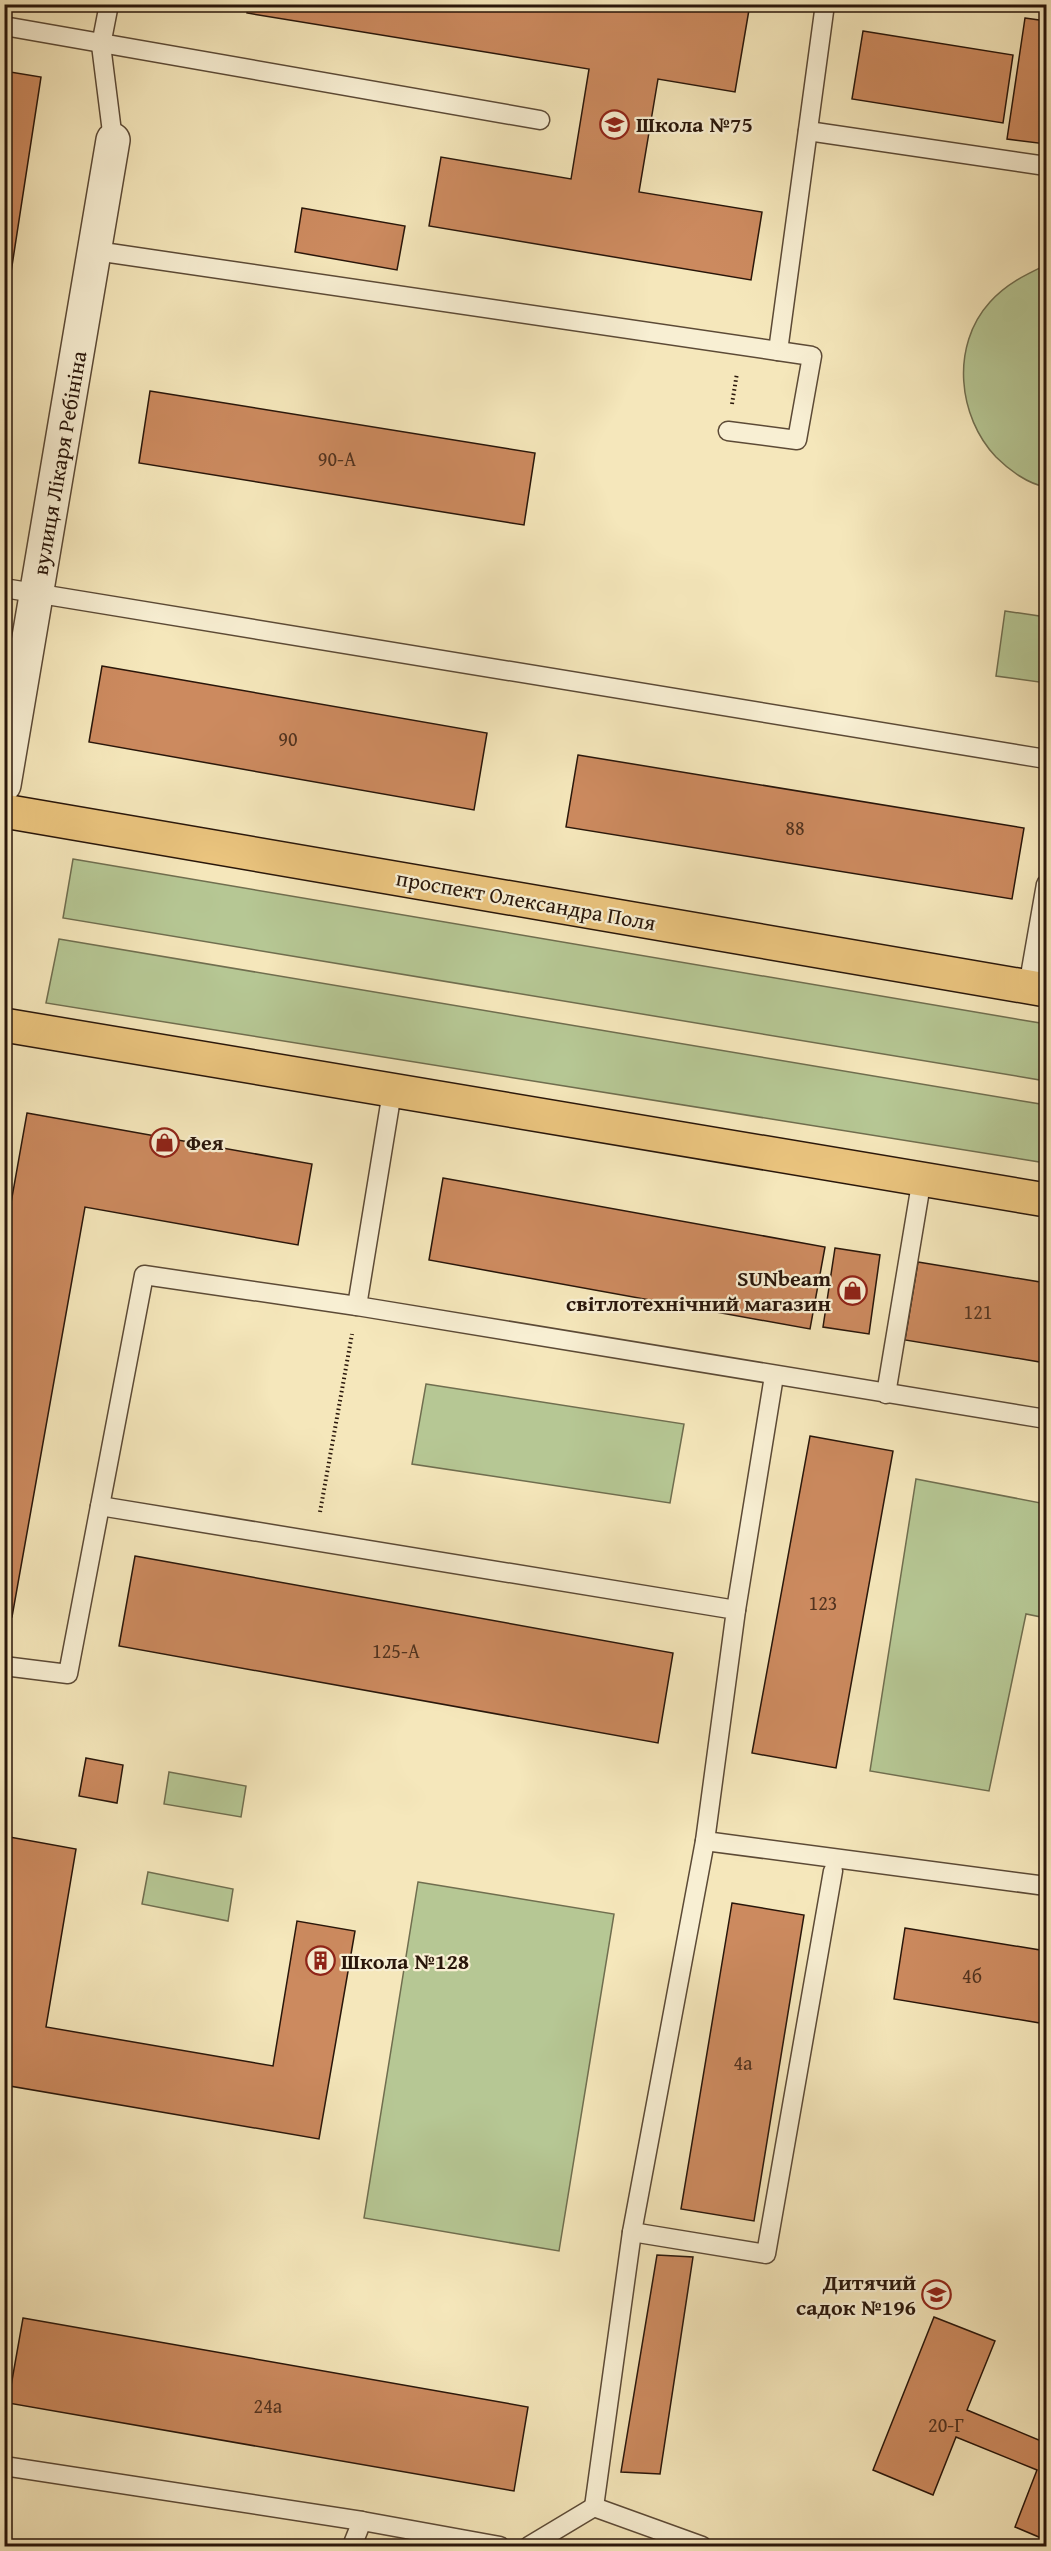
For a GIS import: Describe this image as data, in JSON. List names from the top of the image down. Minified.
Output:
{"streets":{"main road":["проспект Олександра Поля"],"street":["вулиця Лікаря Ребініна"]},"places":{"school or university":["Школа №75","Дитячий садок №196"],"shop":["Фея","SUNbeam світлотехнічний магазин"],"building":["Школа №128"]},"house_numbers":["90-А","90","88","121","123","125-А","4б","4а","24а","20-Г"]}
